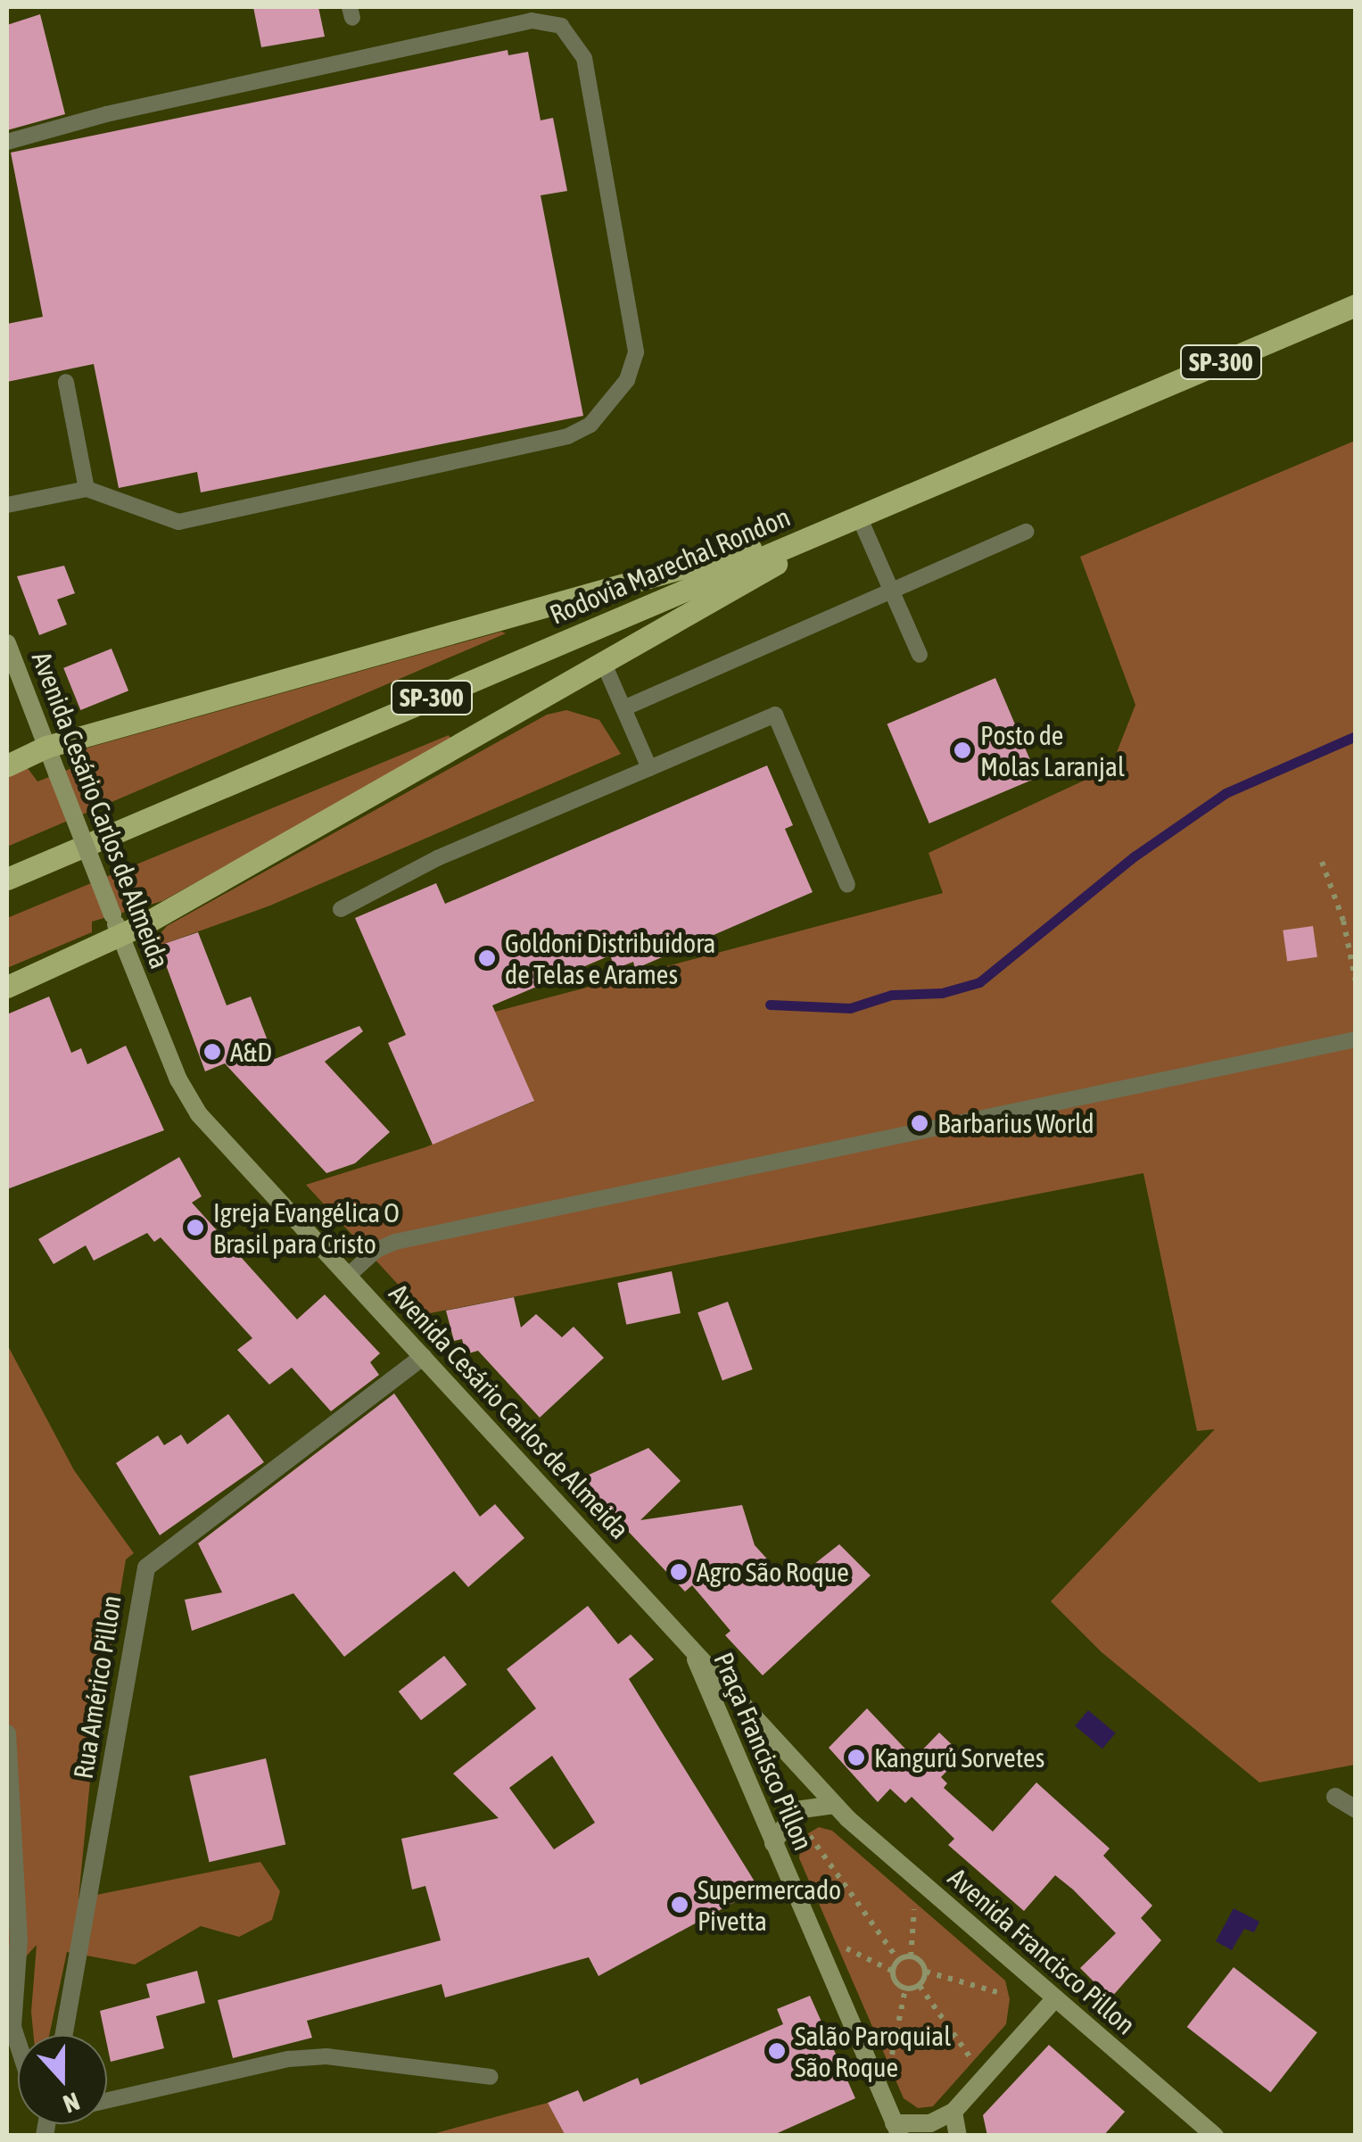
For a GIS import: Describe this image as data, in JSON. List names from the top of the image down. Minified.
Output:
{"streets":{"main road":["SP-300","Rodovia Marechal Rondon","Avenida Cesário Carlos de Almeida","Praça Francisco Pillon","Avenida Francisco Pillon"],"street":["Rua Américo Pillon"]},"crossings":[["Avenida Cesário Carlos de Almeida","Rua Américo Pillon"],["Avenida Cesário Carlos de Almeida","Praça Francisco Pillon"],["Avenida Cesário Carlos de Almeida","Avenida Francisco Pillon"]],"places":["Posto de Molas Laranjal","Goldoni Distribuidora de Telas e Arames","A&D","Barbarius World","Igreja Evangélica O Brasil para Cristo","Agro São Roque","Kangurú Sorvetes","Supermercado Pivetta","Salão Paroquial São Roque"],"north":"bottom"}
